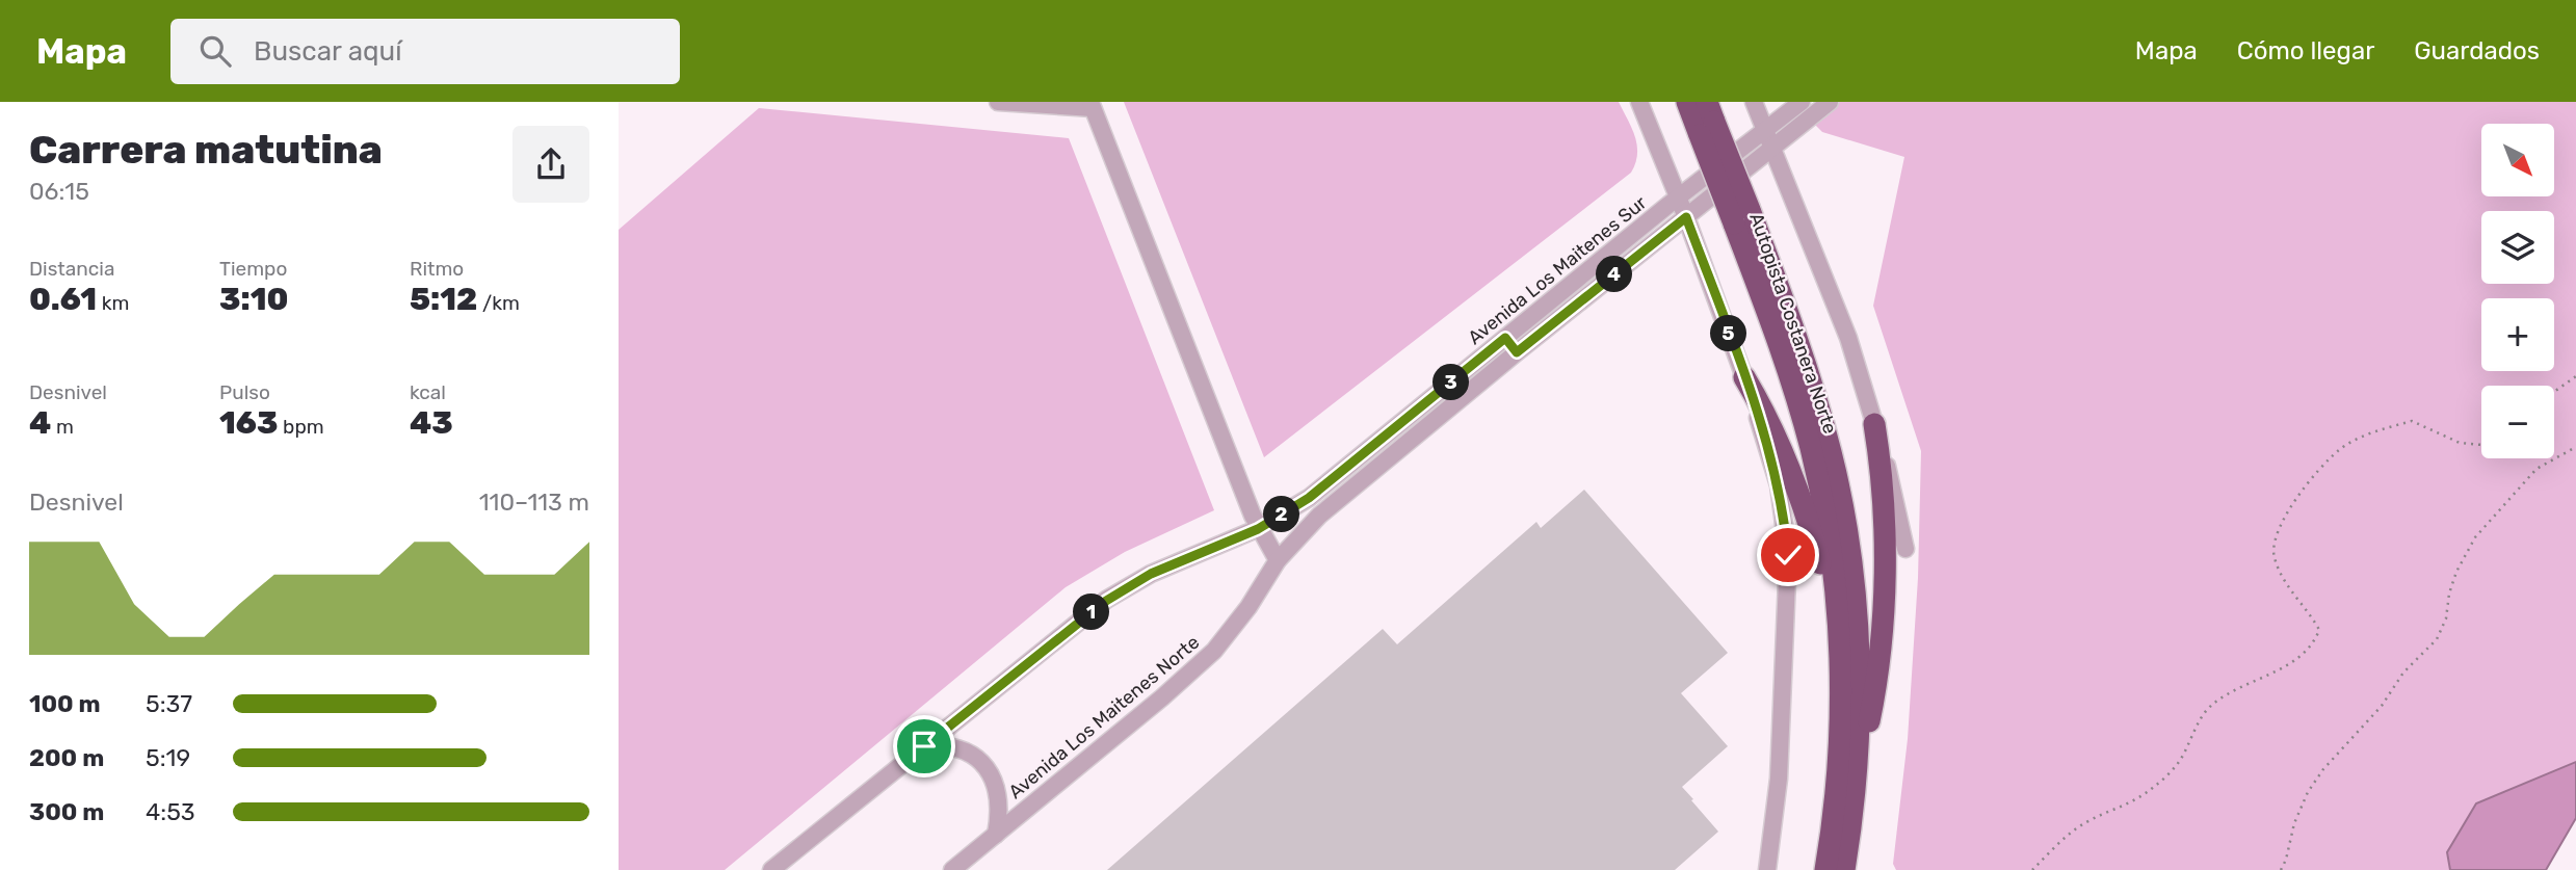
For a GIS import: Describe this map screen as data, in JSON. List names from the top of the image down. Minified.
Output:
{"streets":{"highway":["Autopista Costanera Norte"],"street":["Avenida Los Maitenes Sur","Avenida Los Maitenes Norte"]},"north":"bottom right","page":{"header":"Mapa","search":"Buscar aquí","nav":["Mapa","Cómo llegar","Guardados"],"heading":["Carrera matutina","06:15"],"map_buttons":["+","−"],"stats":[["Distancia","0.61 km"],["Tiempo","3:10"],["Ritmo","5:12 /km"],["Desnivel","4 m"],["Pulso","163 bpm"],["kcal","43"]],"pins":["4","5","3","2","1"],"chart":["Desnivel","110–113 m"],"list":[{"name":"100 m","note":"5:37"},{"name":"200 m","note":"5:19"},{"name":"300 m","note":"4:53"}]}}
